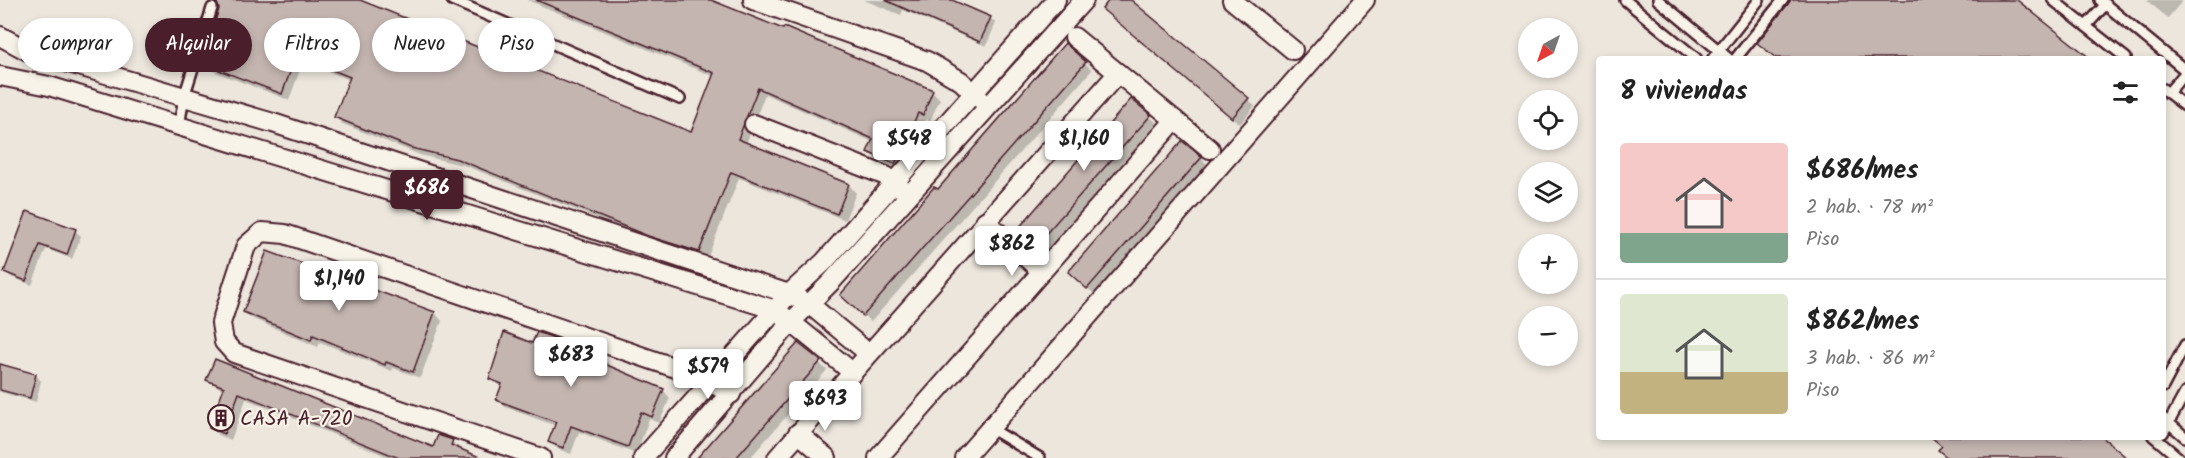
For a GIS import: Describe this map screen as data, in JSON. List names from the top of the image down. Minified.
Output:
{"places":{"building":["CASA A-720"]},"north":"bottom left","page":{"map_buttons":["+","−"],"chip":["Comprar","Alquilar","Filtros","Nuevo","Piso"],"heading":"8 viviendas","price":["$548","$1,160","$686","$862","$1,140","$683","$579","$693"],"list":[{"name":"$686/mes","note":"2 hab. · 78 m² · Piso"},{"name":"$862/mes","note":"3 hab. · 86 m² · Piso"}]}}
